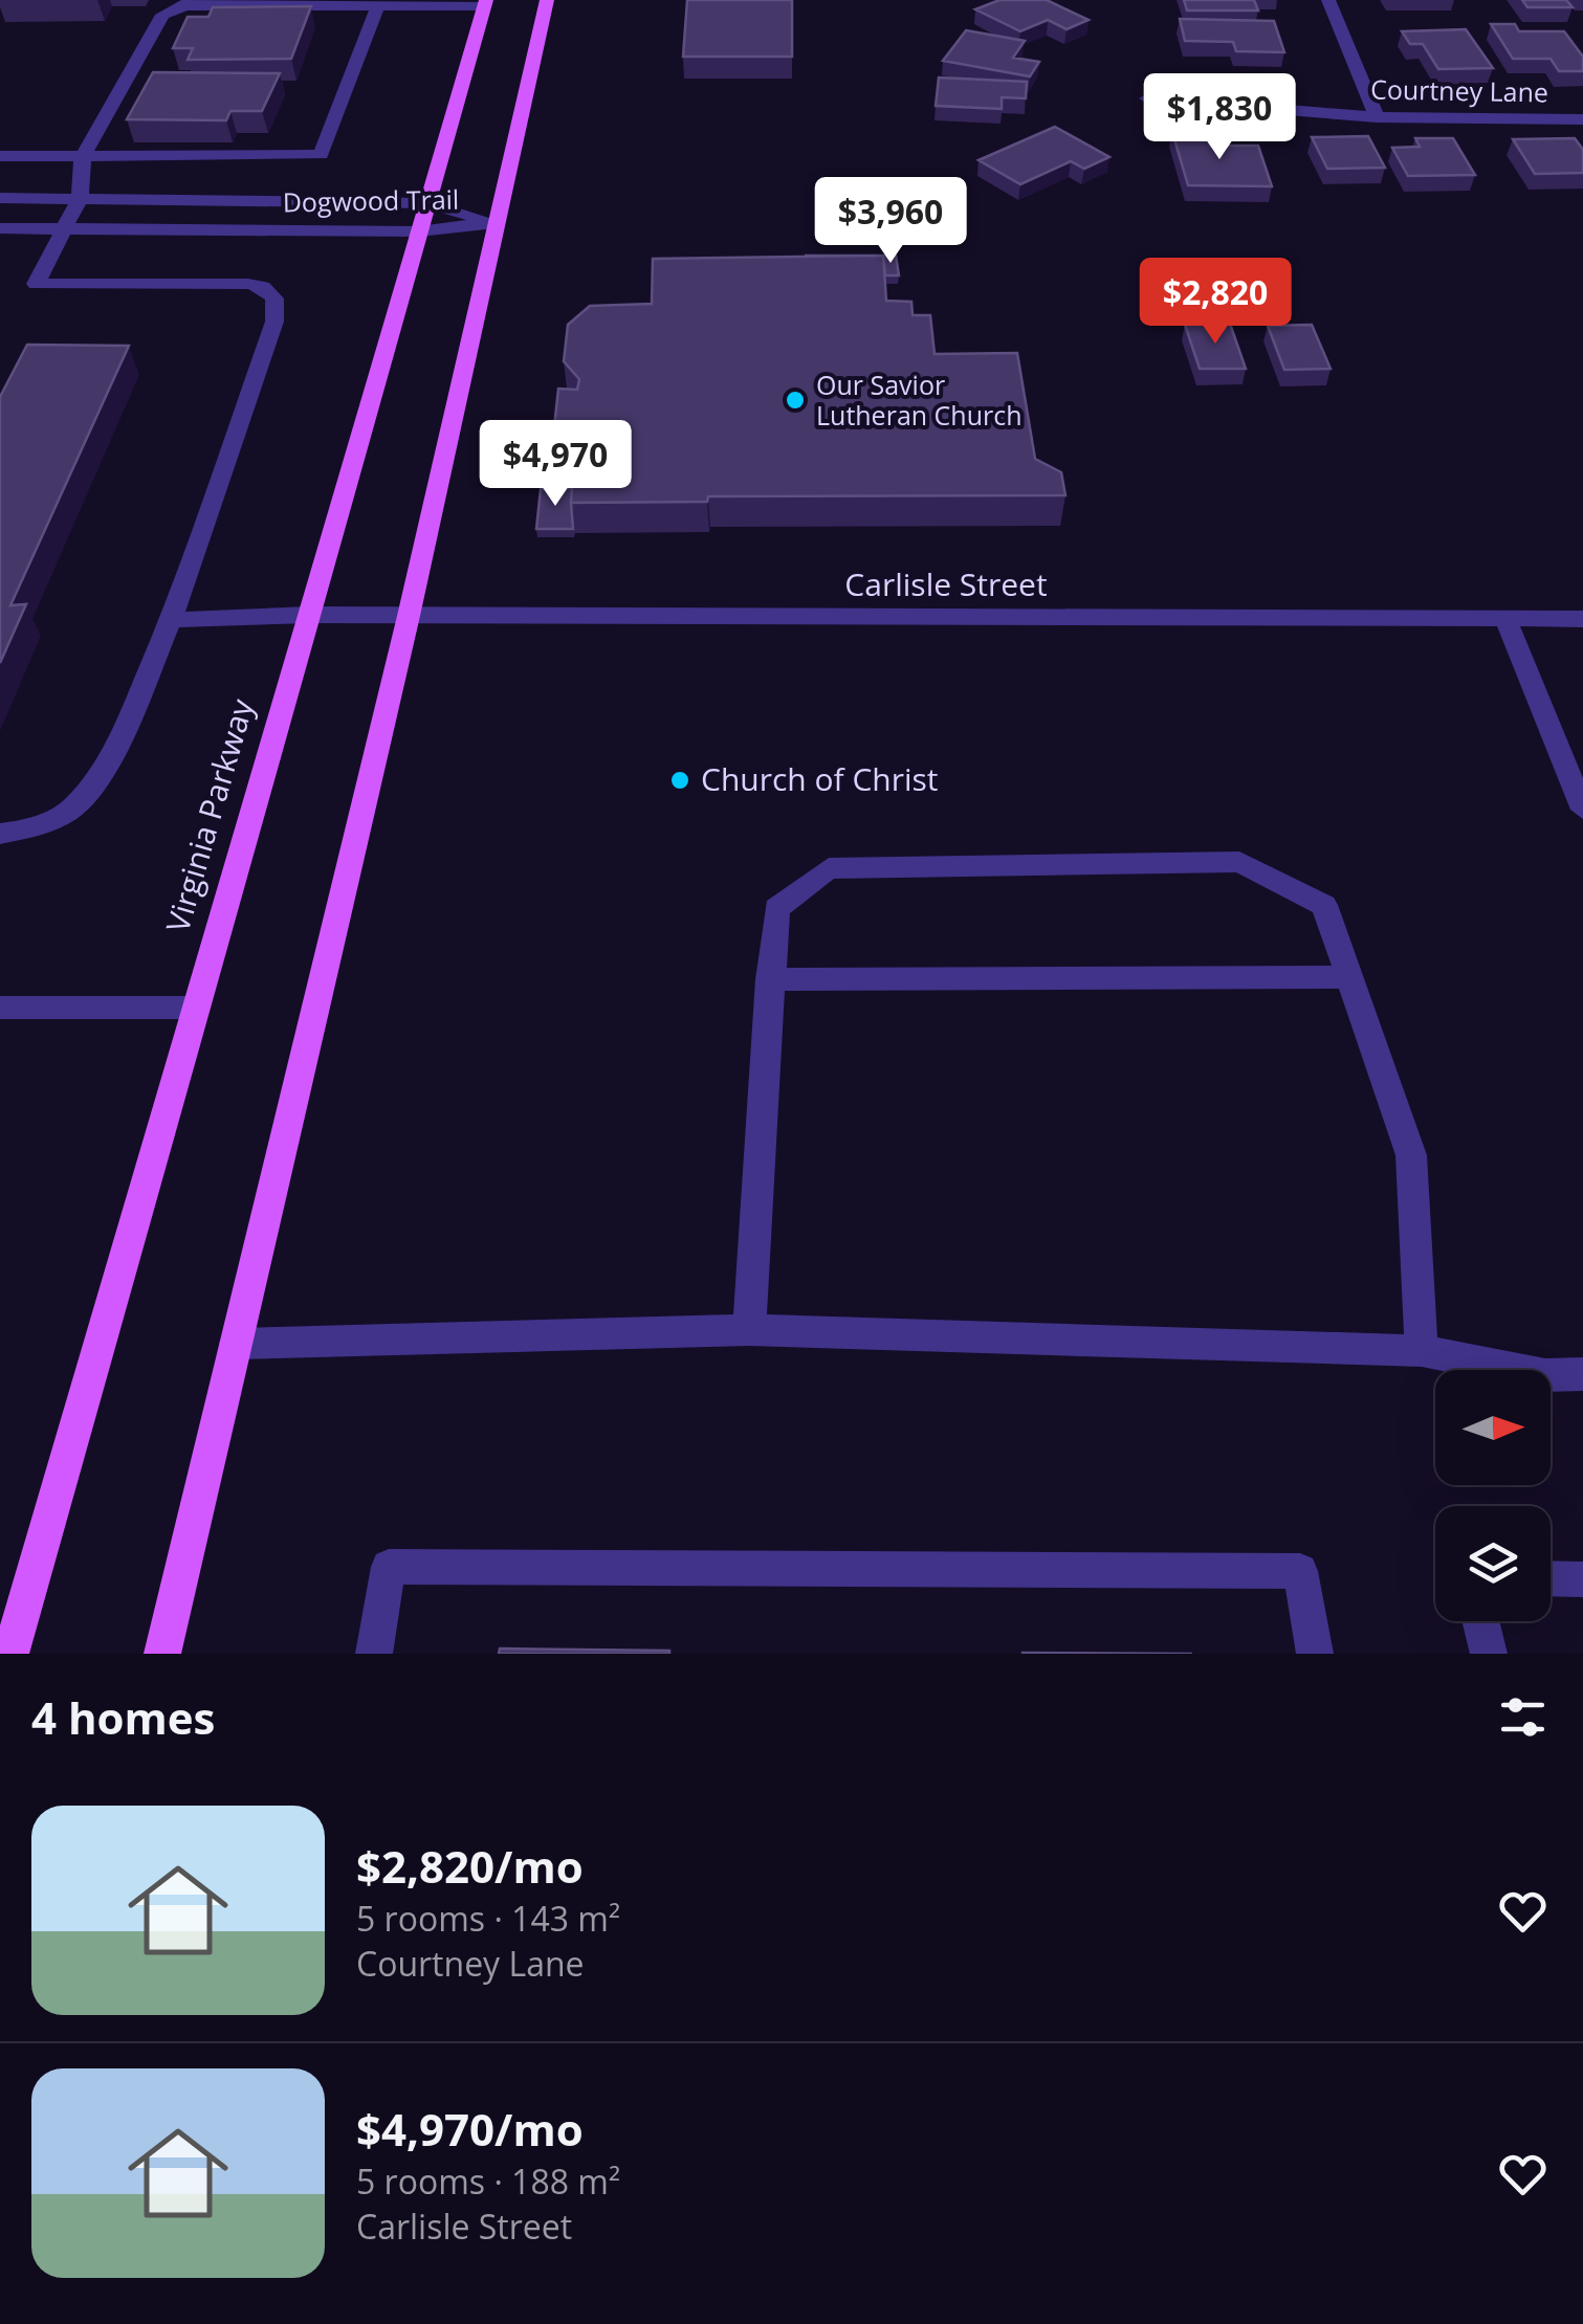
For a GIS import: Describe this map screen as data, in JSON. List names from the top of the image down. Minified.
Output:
{"streets":{"main road":["Virginia Parkway"],"street":["Courtney Lane","Dogwood Trail","Carlisle Street"]},"crossings":[["Dogwood Trail","Virginia Parkway"],["Carlisle Street","Virginia Parkway"]],"places":["Our Savior Lutheran Church","Church of Christ"],"north":"right","page":{"price":["$1,830","$3,960","$2,820","$4,970"],"heading":"4 homes","list":[{"name":"$2,820/mo","note":"5 rooms · 143 m² · Courtney Lane"},{"name":"$4,970/mo","note":"5 rooms · 188 m² · Carlisle Street"}]}}
